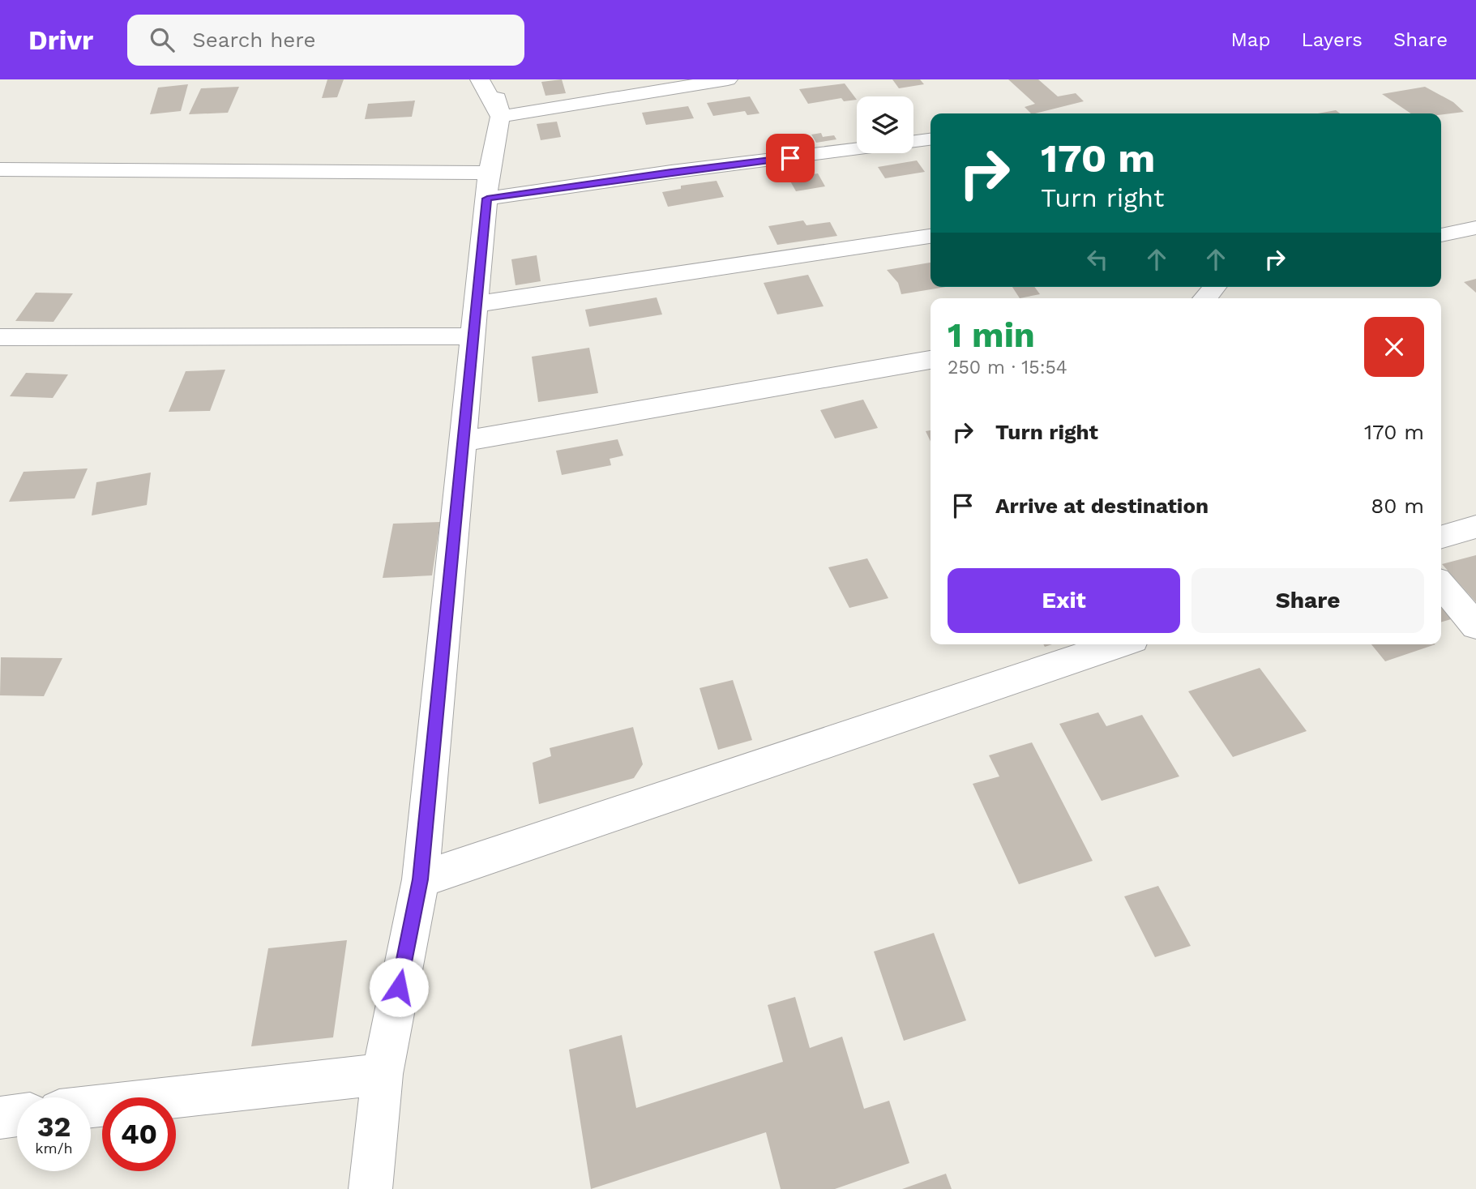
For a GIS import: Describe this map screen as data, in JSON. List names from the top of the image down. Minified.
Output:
{"page":{"header":"Drivr","search":"Search here","nav":["Map","Layers","Share"],"turn":["170 m","Turn right"],"heading":["1 min","250 m · 15:54"],"list":[{"name":"Turn right","value":"170 m"},{"name":"Arrive at destination","value":"80 m"}],"buttons":["Exit","Share"],"speed":"32 km/h","limit":"40"}}
